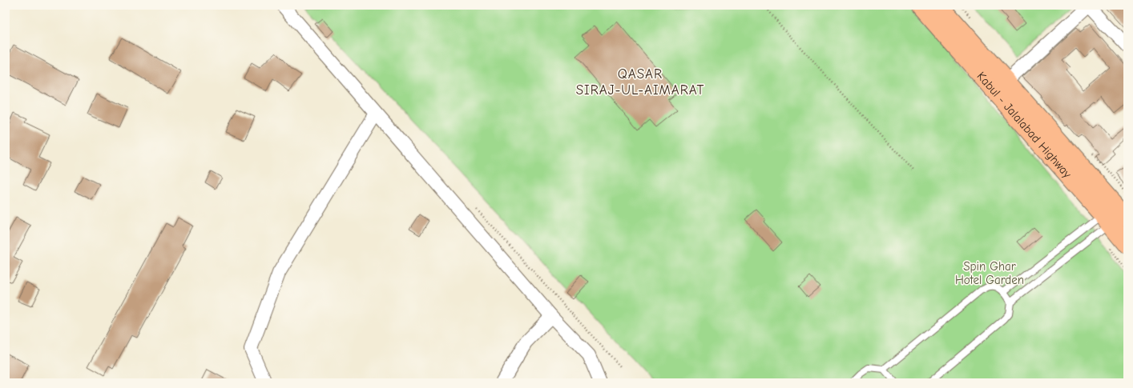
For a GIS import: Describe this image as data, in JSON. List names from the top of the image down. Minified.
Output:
{"streets":{"highway":["Kabul - Jalalabad Highway"]},"districts":["QASAR SIRAJ-UL-AIMARAT"],"parks":["Spin Ghar Hotel Garden"]}
